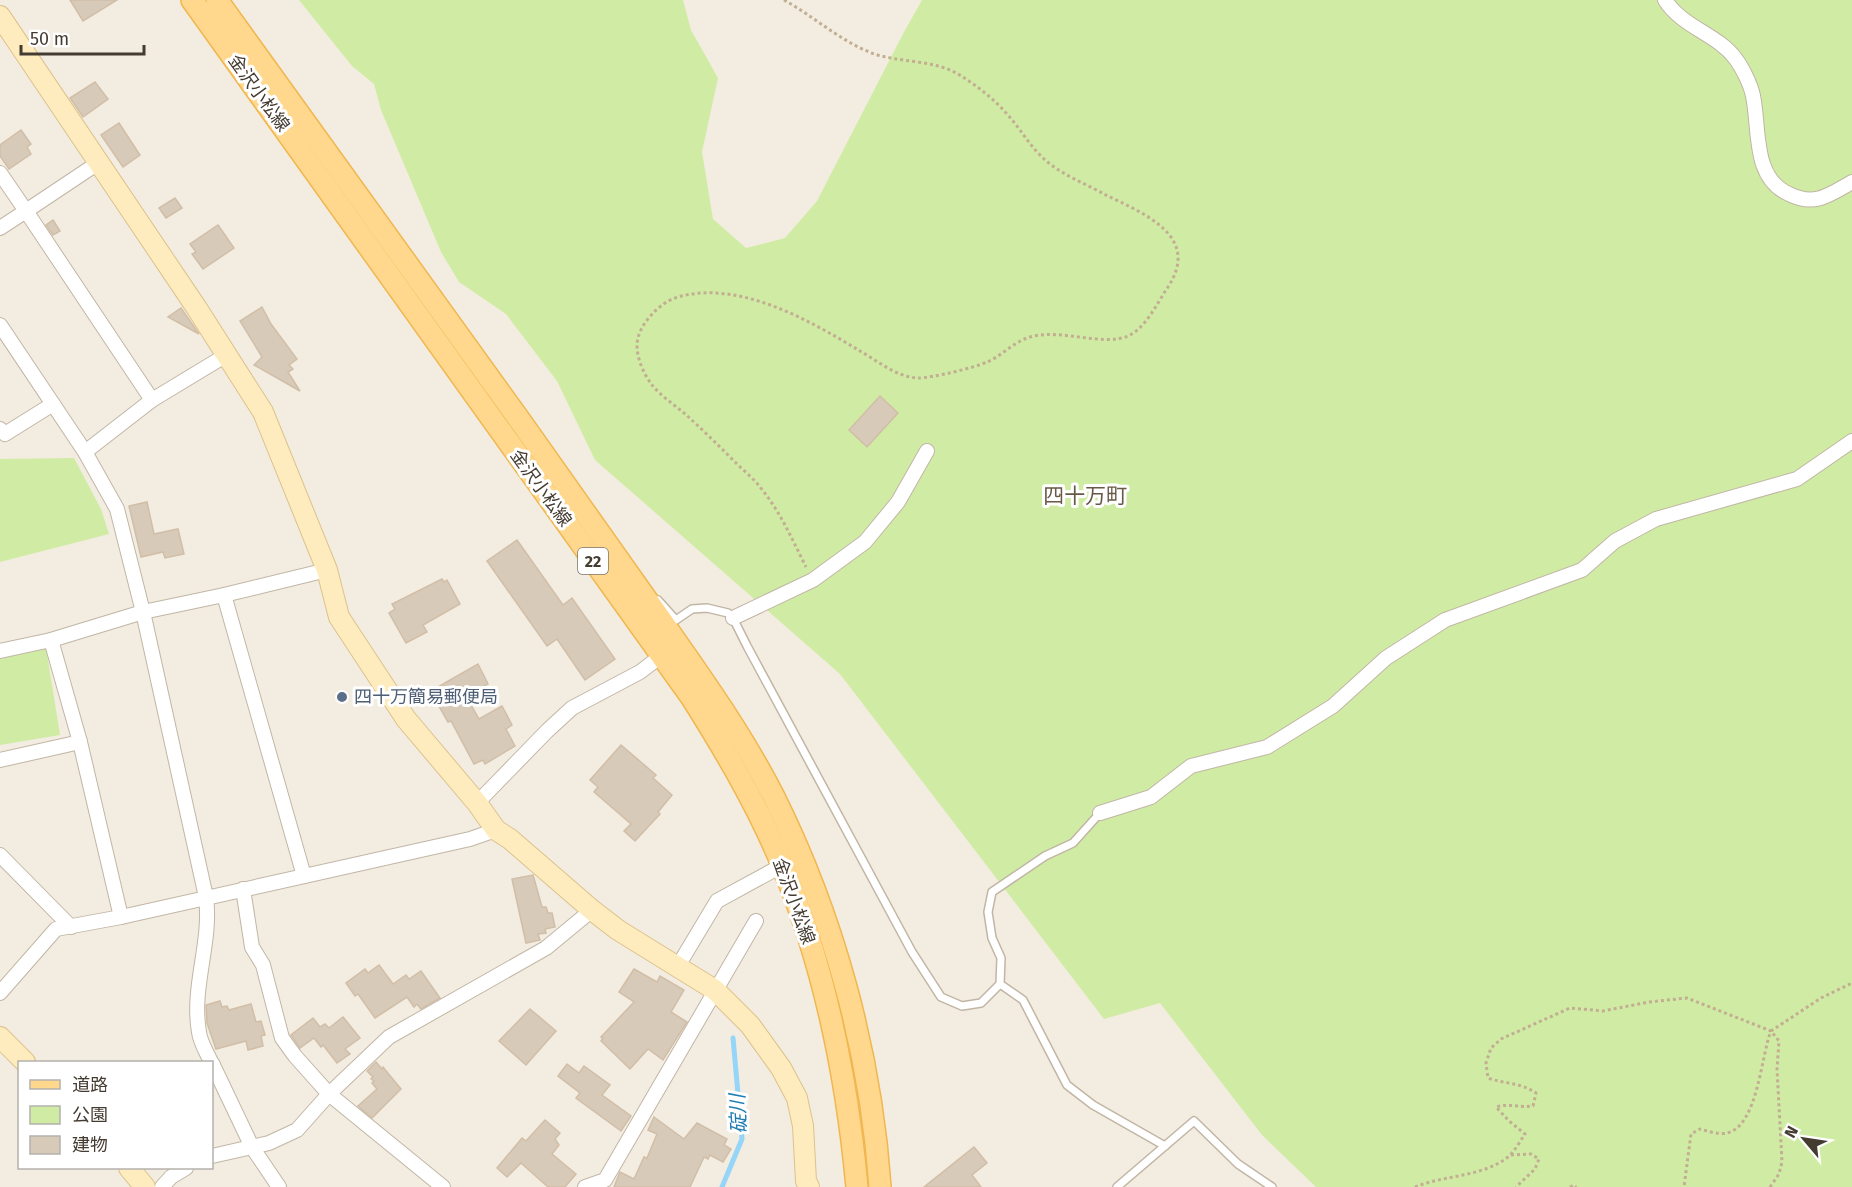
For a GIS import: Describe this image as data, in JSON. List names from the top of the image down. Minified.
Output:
{"streets":{"main road":["金沢小松線","22"]},"districts":["四十万町"],"water":["碇川"],"places":["四十万簡易郵便局"],"legend":["道路","公園","建物"],"scale_bar":"50 m","north":"top left"}
